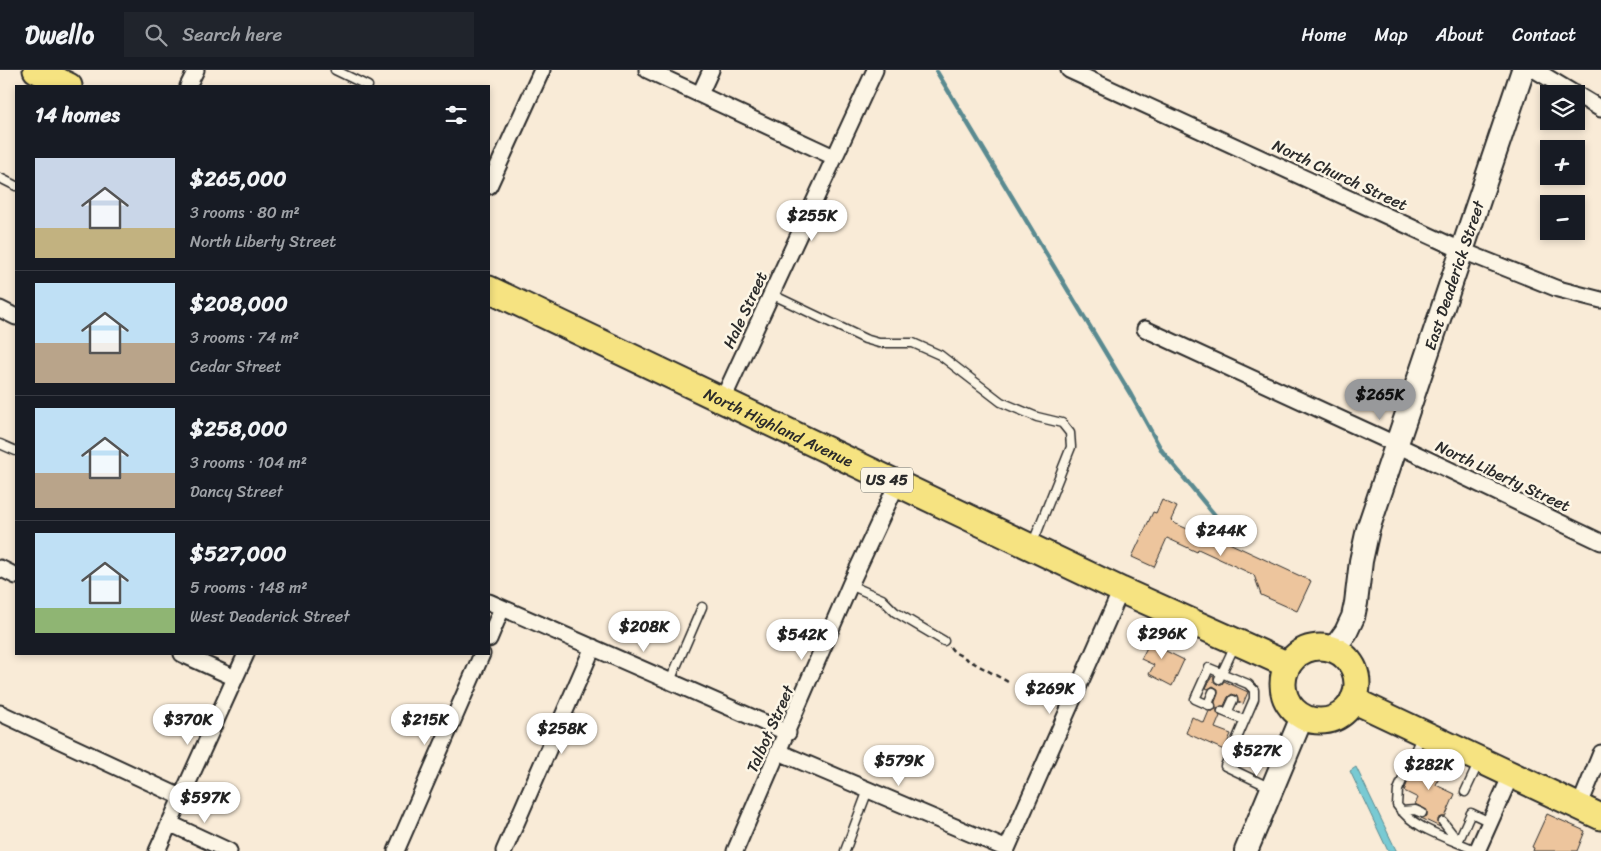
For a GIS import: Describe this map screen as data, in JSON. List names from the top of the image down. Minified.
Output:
{"streets":{"main road":["North Highland Avenue","US 45"],"street":["North Church Street","East Deaderick Street","Hale Street","North Liberty Street","Talbot Street"]},"crossings":[["North Church Street","East Deaderick Street"],["East Deaderick Street","North Highland Avenue"],["East Deaderick Street","North Liberty Street"],["Hale Street","North Highland Avenue"],["North Highland Avenue","Talbot Street"]],"page":{"header":"Dwello","search":"Search here","nav":["Home","Map","About","Contact"],"map_buttons":["+","−"],"heading":"14 homes","list":[{"name":"$265,000","note":"3 rooms · 80 m² · North Liberty Street"},{"name":"$208,000","note":"3 rooms · 74 m² · Cedar Street"},{"name":"$258,000","note":"3 rooms · 104 m² · Dancy Street"},{"name":"$527,000","note":"5 rooms · 148 m² · West Deaderick Street"}],"price":["$255K","$265K","$244K","$208K","$296K","$542K","$269K","$370K","$215K","$258K","$527K","$579K","$282K","$597K"]}}
